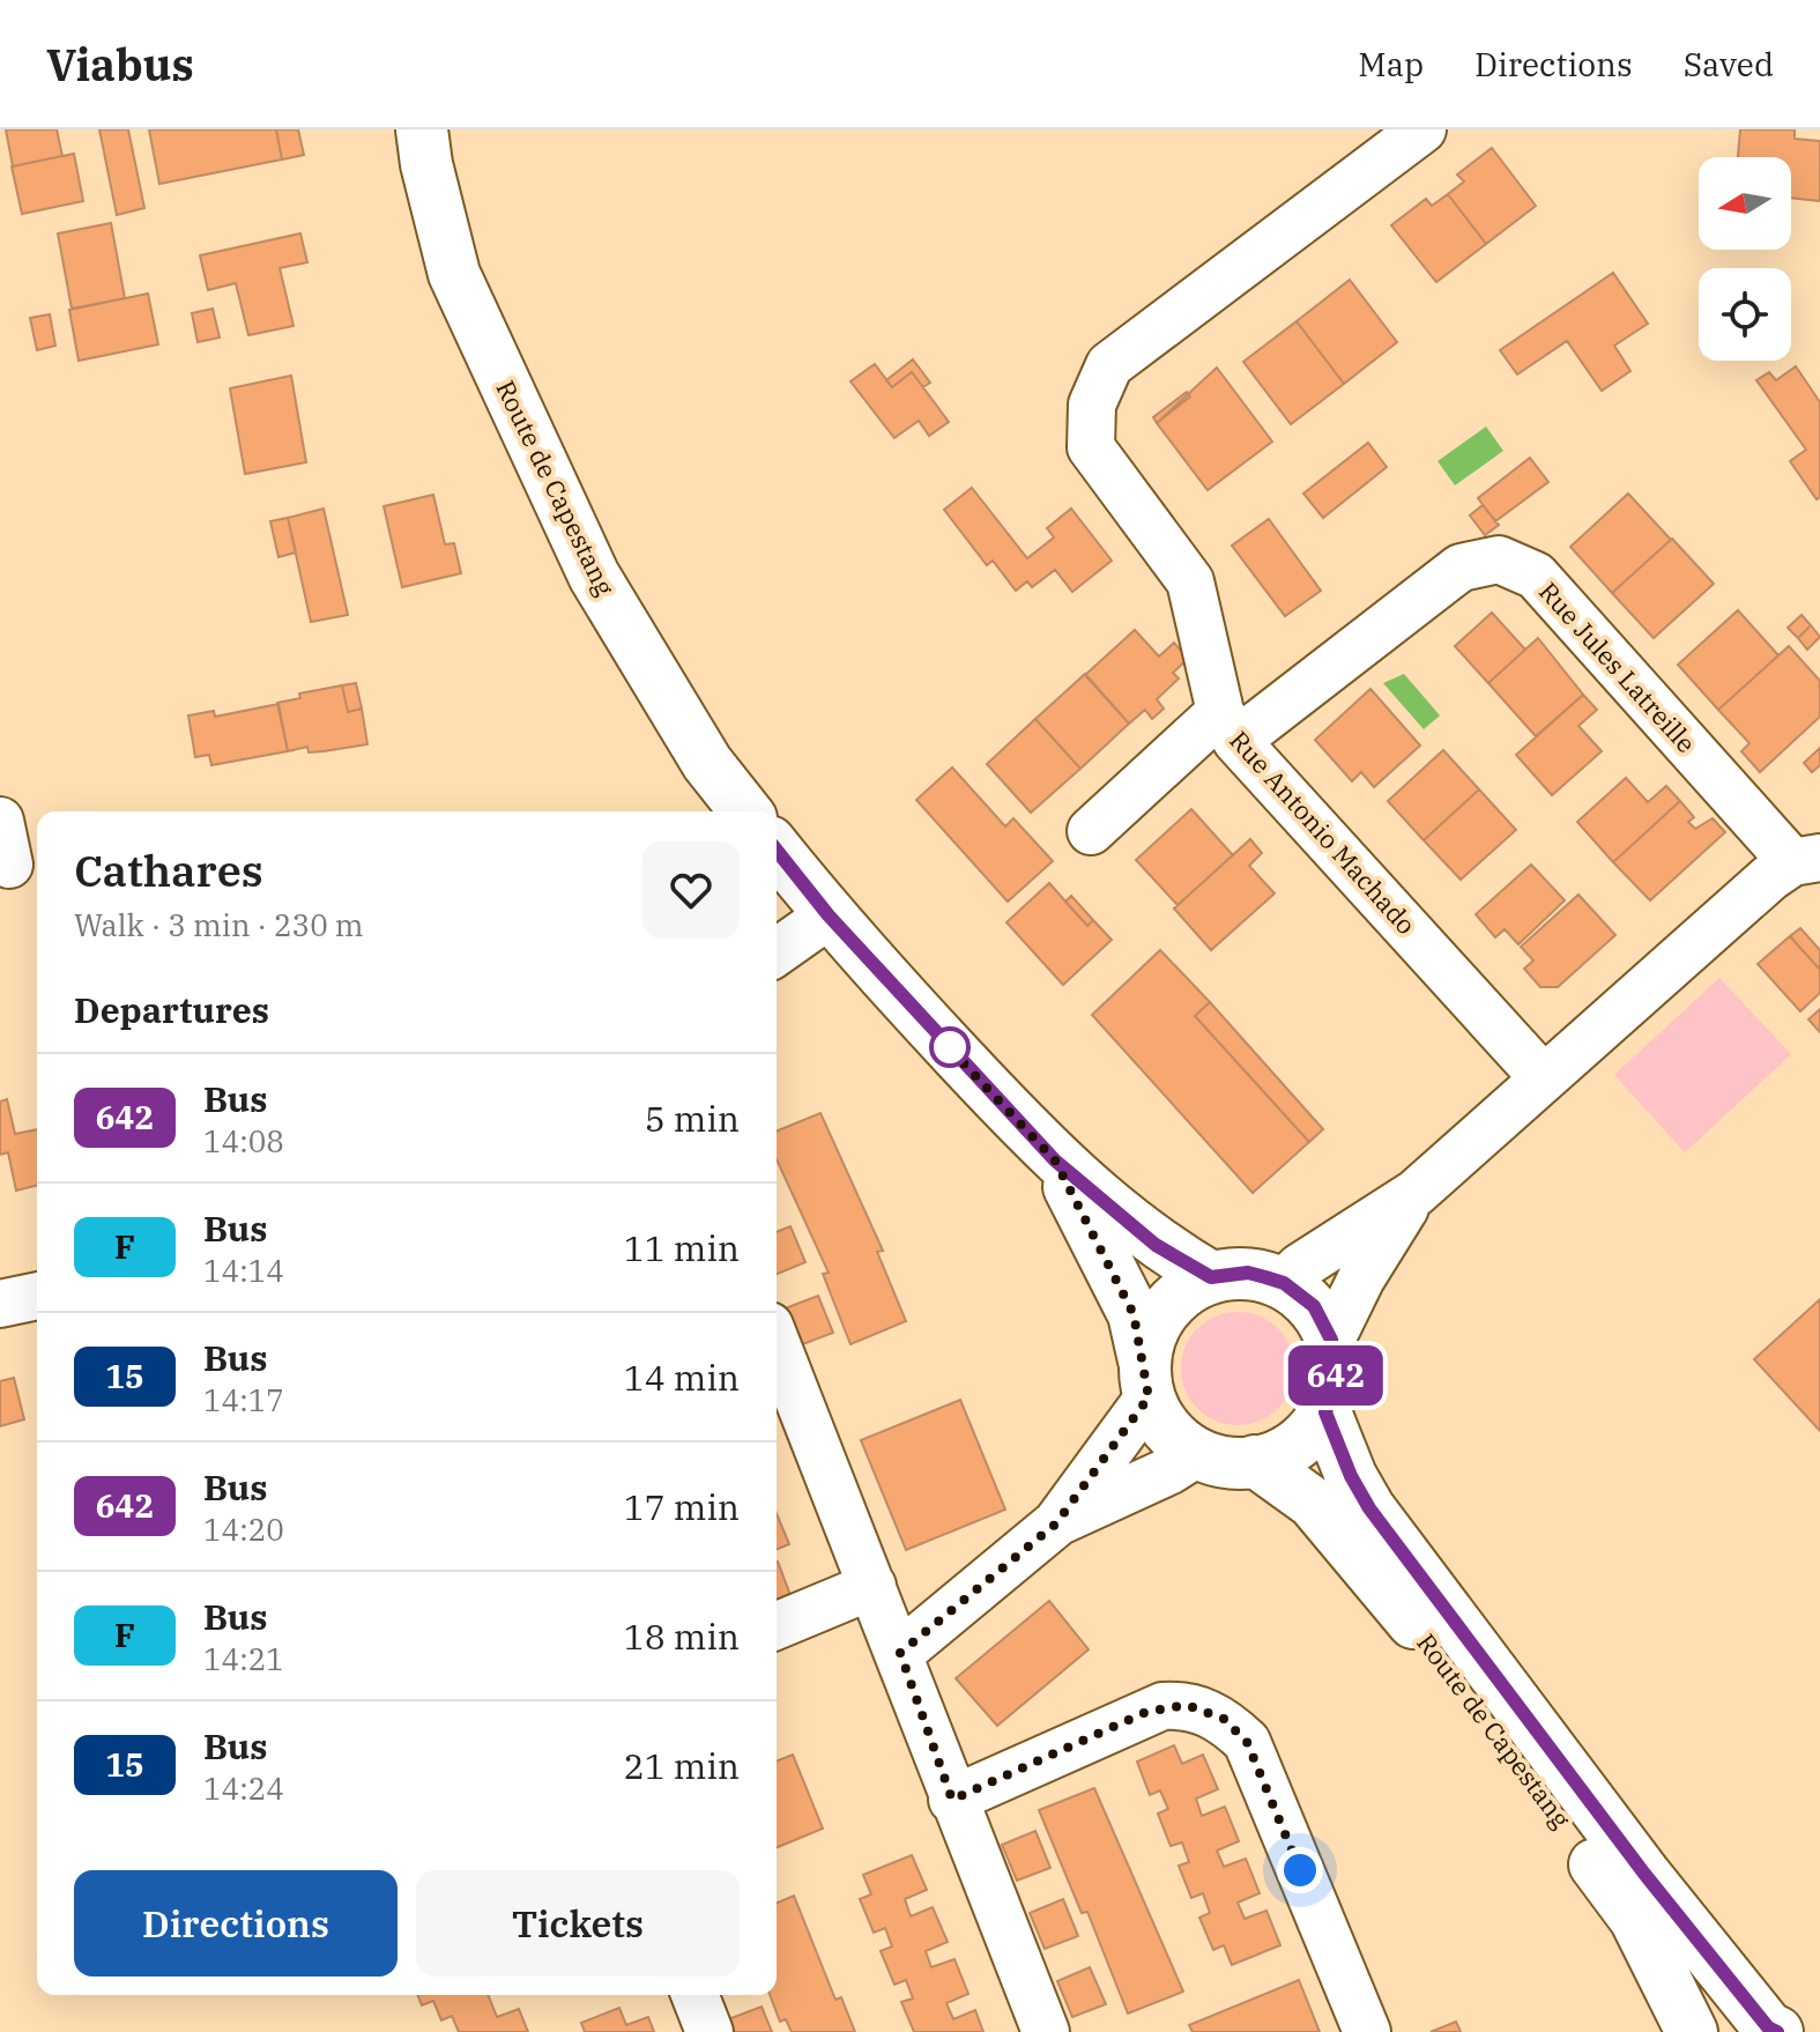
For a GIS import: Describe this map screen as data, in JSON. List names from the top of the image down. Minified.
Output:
{"streets":{"main road":["Route de Capestang"],"street":["Rue Jules Latreille","Rue Antonio Machado"]},"crossings":[["Rue Jules Latreille","Rue Antonio Machado"]],"lines":["bus line 642"],"north":"left","page":{"header":"Viabus","nav":["Map","Directions","Saved"],"on_map":"642","heading":[["Cathares","Walk · 3 min · 230 m"],"Departures"],"list":[{"mark":"642","name":"Bus","note":"14:08","value":"5 min"},{"mark":"F","name":"Bus","note":"14:14","value":"11 min"},{"mark":"15","name":"Bus","note":"14:17","value":"14 min"},{"mark":"642","name":"Bus","note":"14:20","value":"17 min"},{"mark":"F","name":"Bus","note":"14:21","value":"18 min"},{"mark":"15","name":"Bus","note":"14:24","value":"21 min"}],"buttons":["Directions","Tickets"]}}
